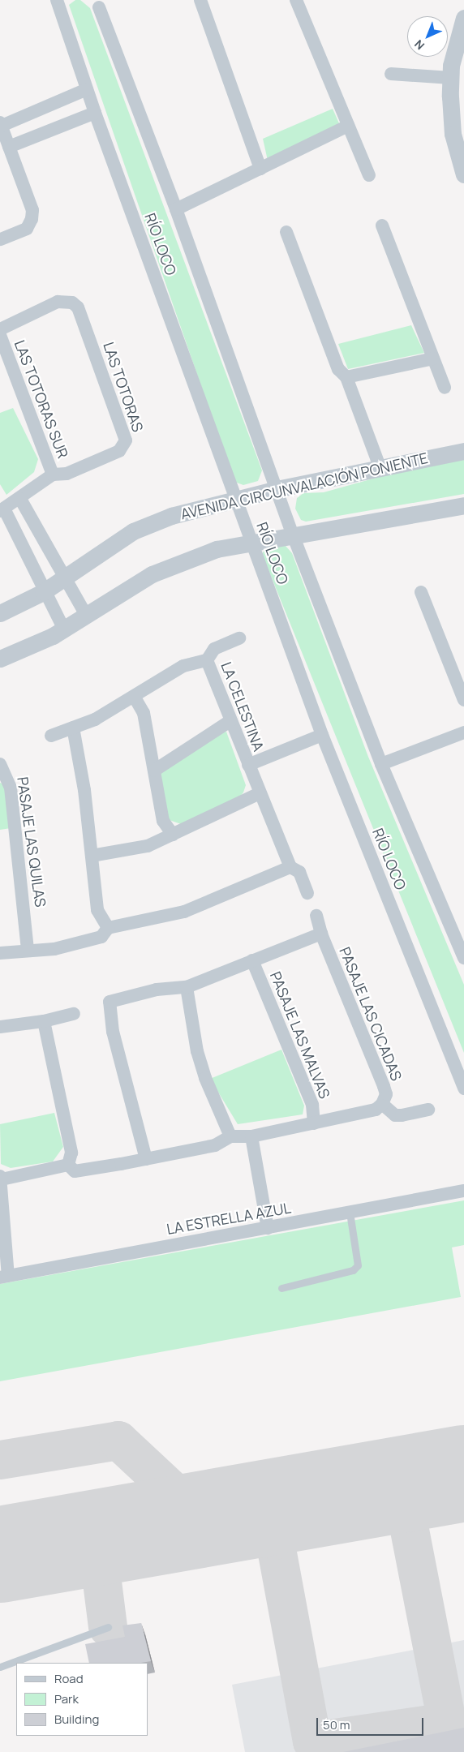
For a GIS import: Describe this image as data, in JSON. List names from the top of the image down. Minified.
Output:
{"streets":{"street":["RÍO LOCO","LAS TOTORAS","LAS TOTORAS SUR","AVENIDA CIRCUNVALACIÓN PONIENTE","LA CELESTINA","PASAJE LAS QUILAS","PASAJE LAS CICADAS","PASAJE LAS MALVAS","LA ESTRELLA AZUL"]},"crossings":[["RÍO LOCO","AVENIDA CIRCUNVALACIÓN PONIENTE"],["RÍO LOCO","LA CELESTINA"],["LAS TOTORAS","LAS TOTORAS SUR"]],"legend":["Road","Park","Building"],"scale_bar":"50 m","north":"bottom left"}
